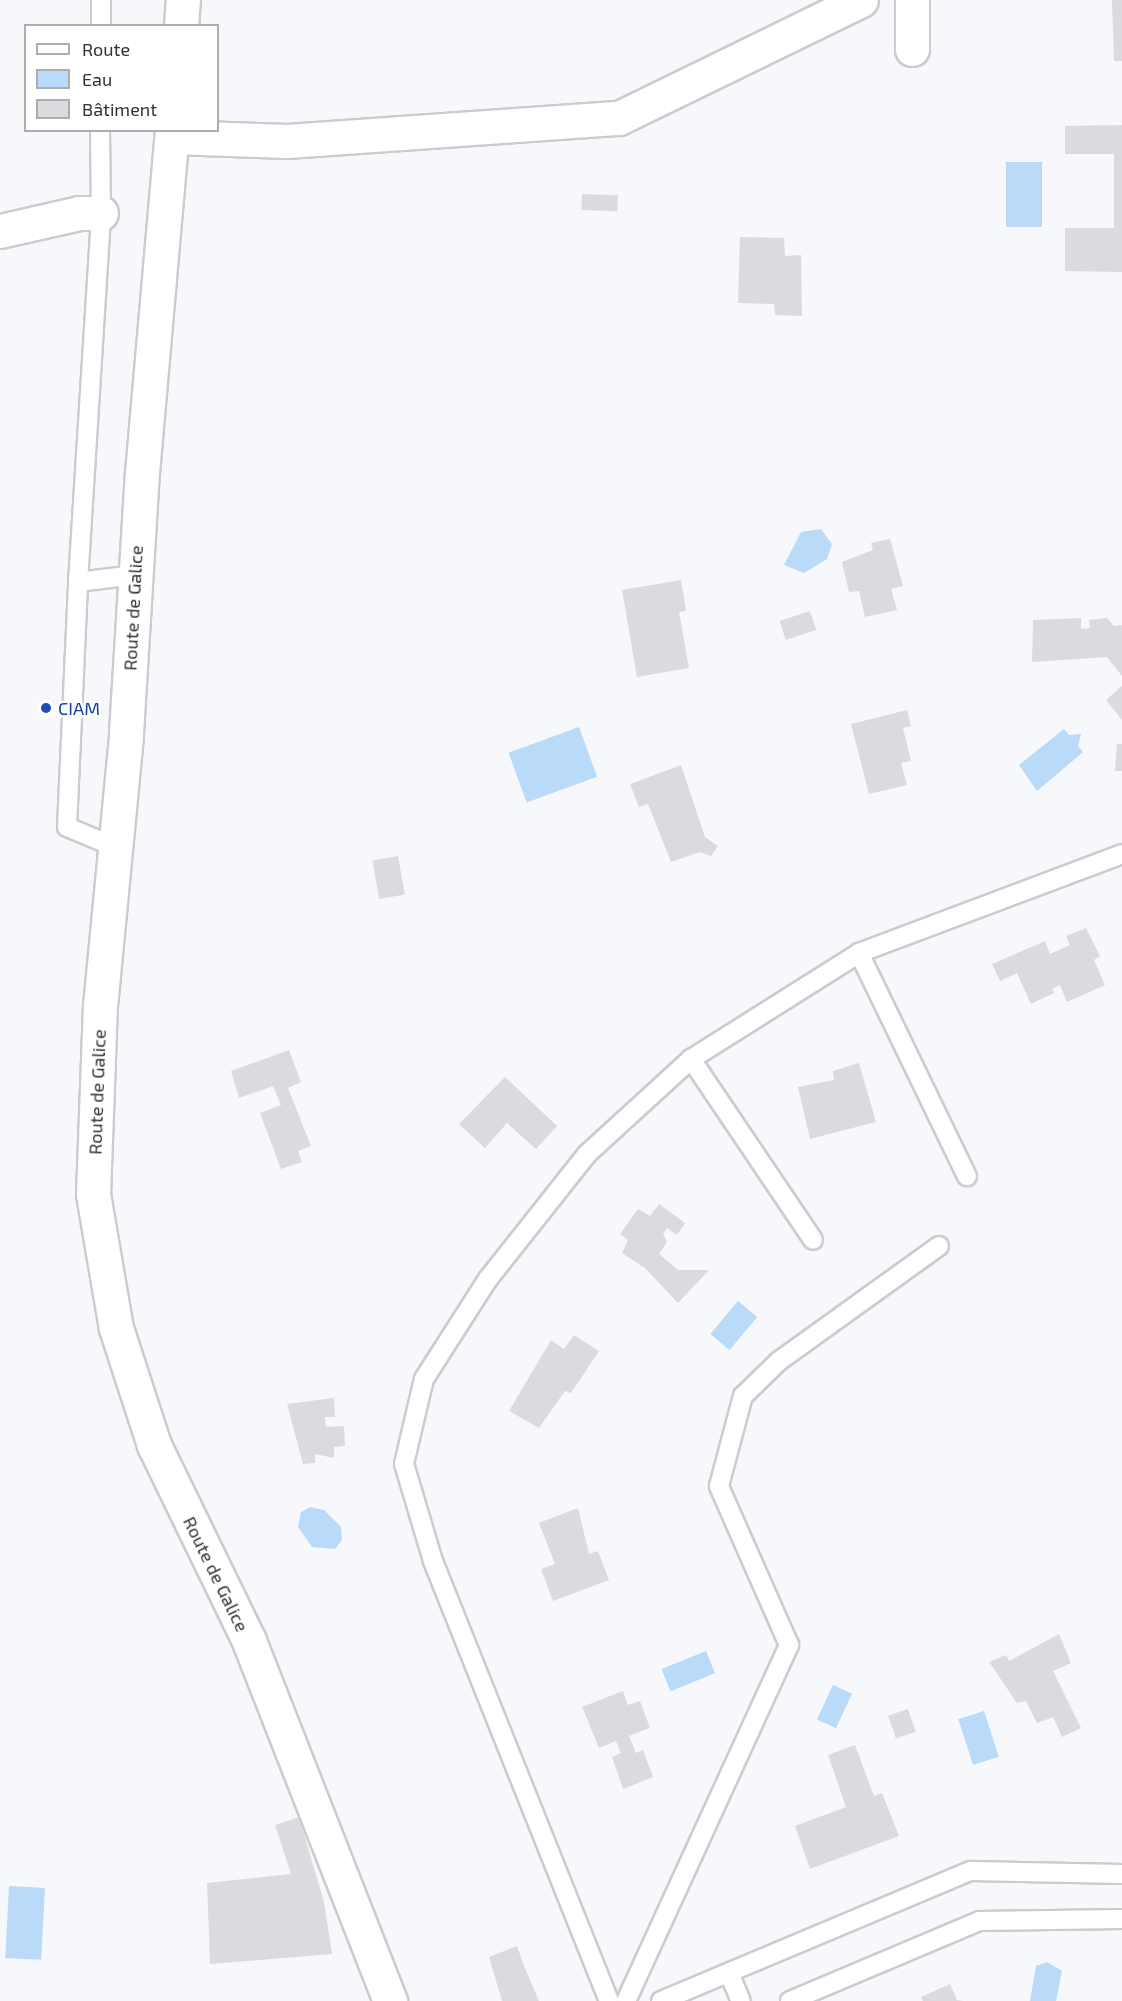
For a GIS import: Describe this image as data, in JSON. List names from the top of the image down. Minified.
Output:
{"streets":{"main road":["Route de Galice"]},"places":["CIAM"],"legend":["Route","Eau","Bâtiment"]}
